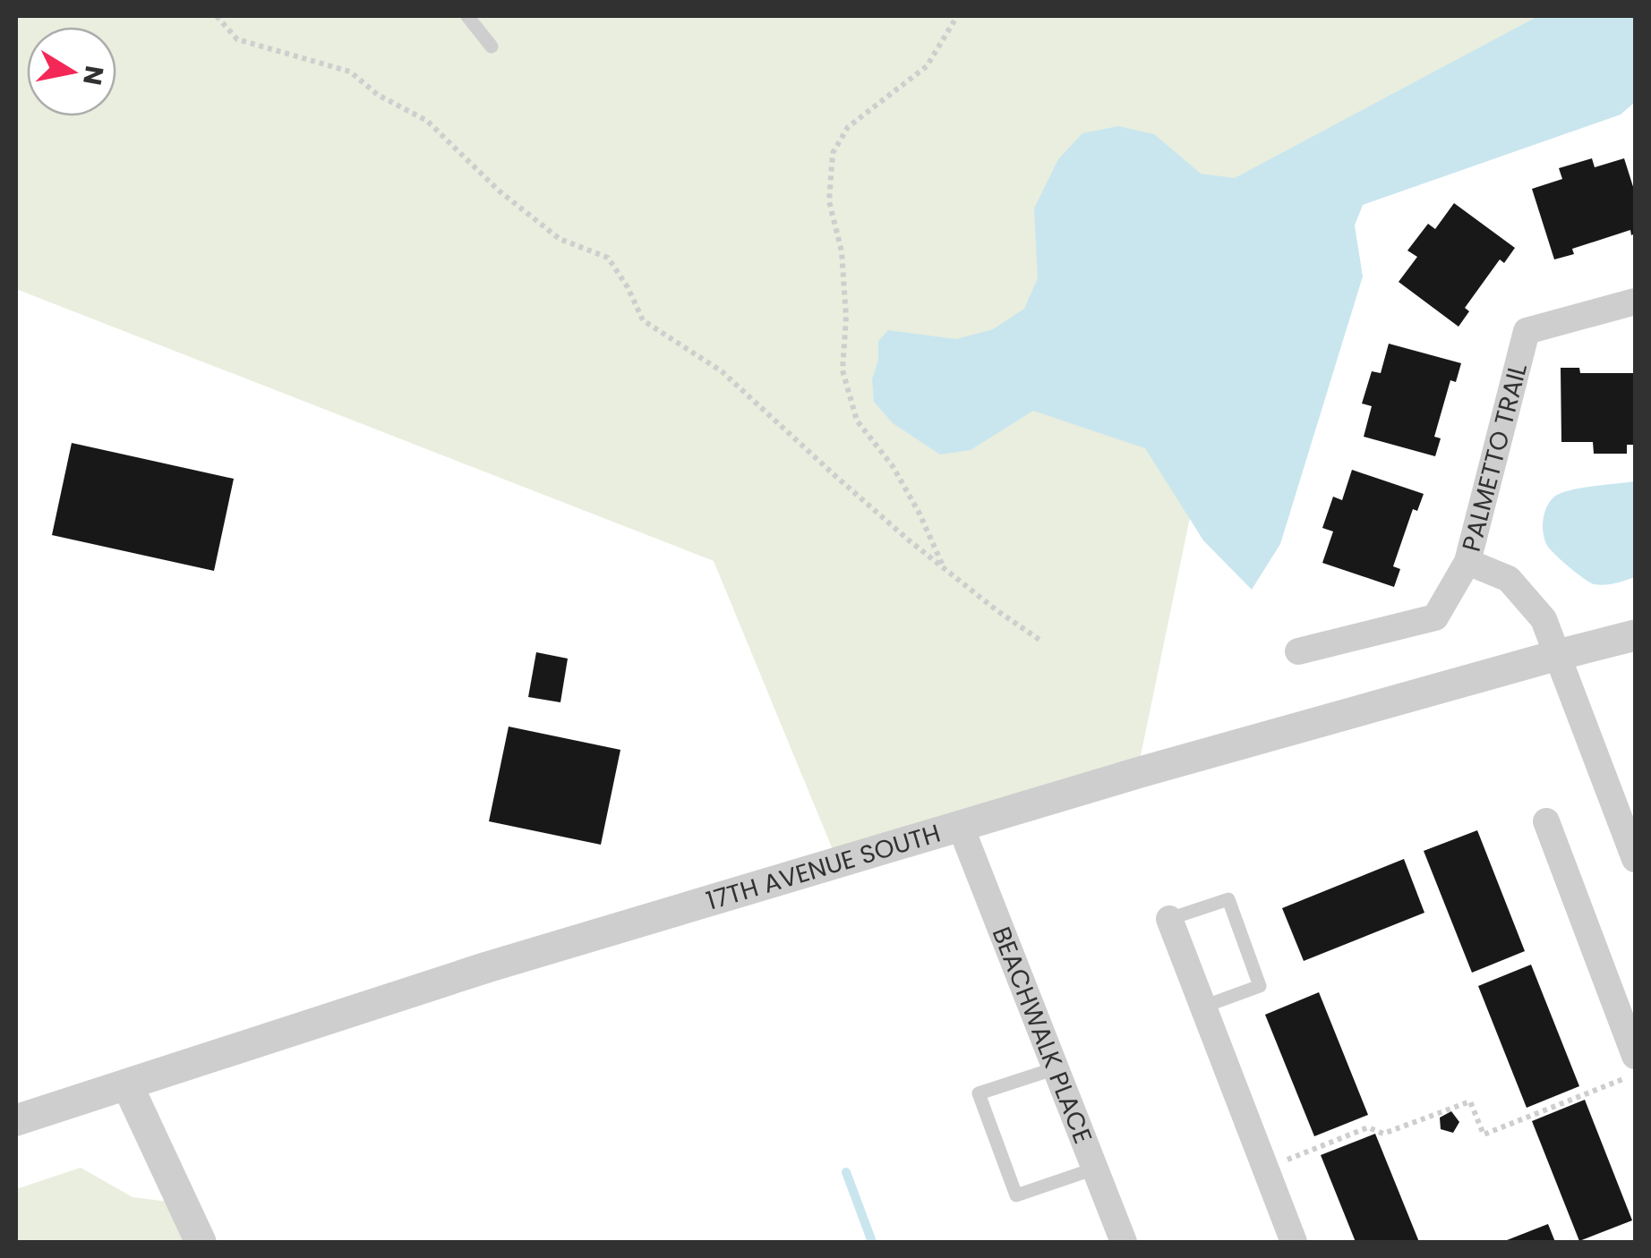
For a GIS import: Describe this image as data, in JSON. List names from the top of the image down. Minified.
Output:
{"streets":{"street":["PALMETTO TRAIL","17TH AVENUE SOUTH","BEACHWALK PLACE"]},"crossings":[["PALMETTO TRAIL","17TH AVENUE SOUTH"],["17TH AVENUE SOUTH","BEACHWALK PLACE"]],"north":"right"}
